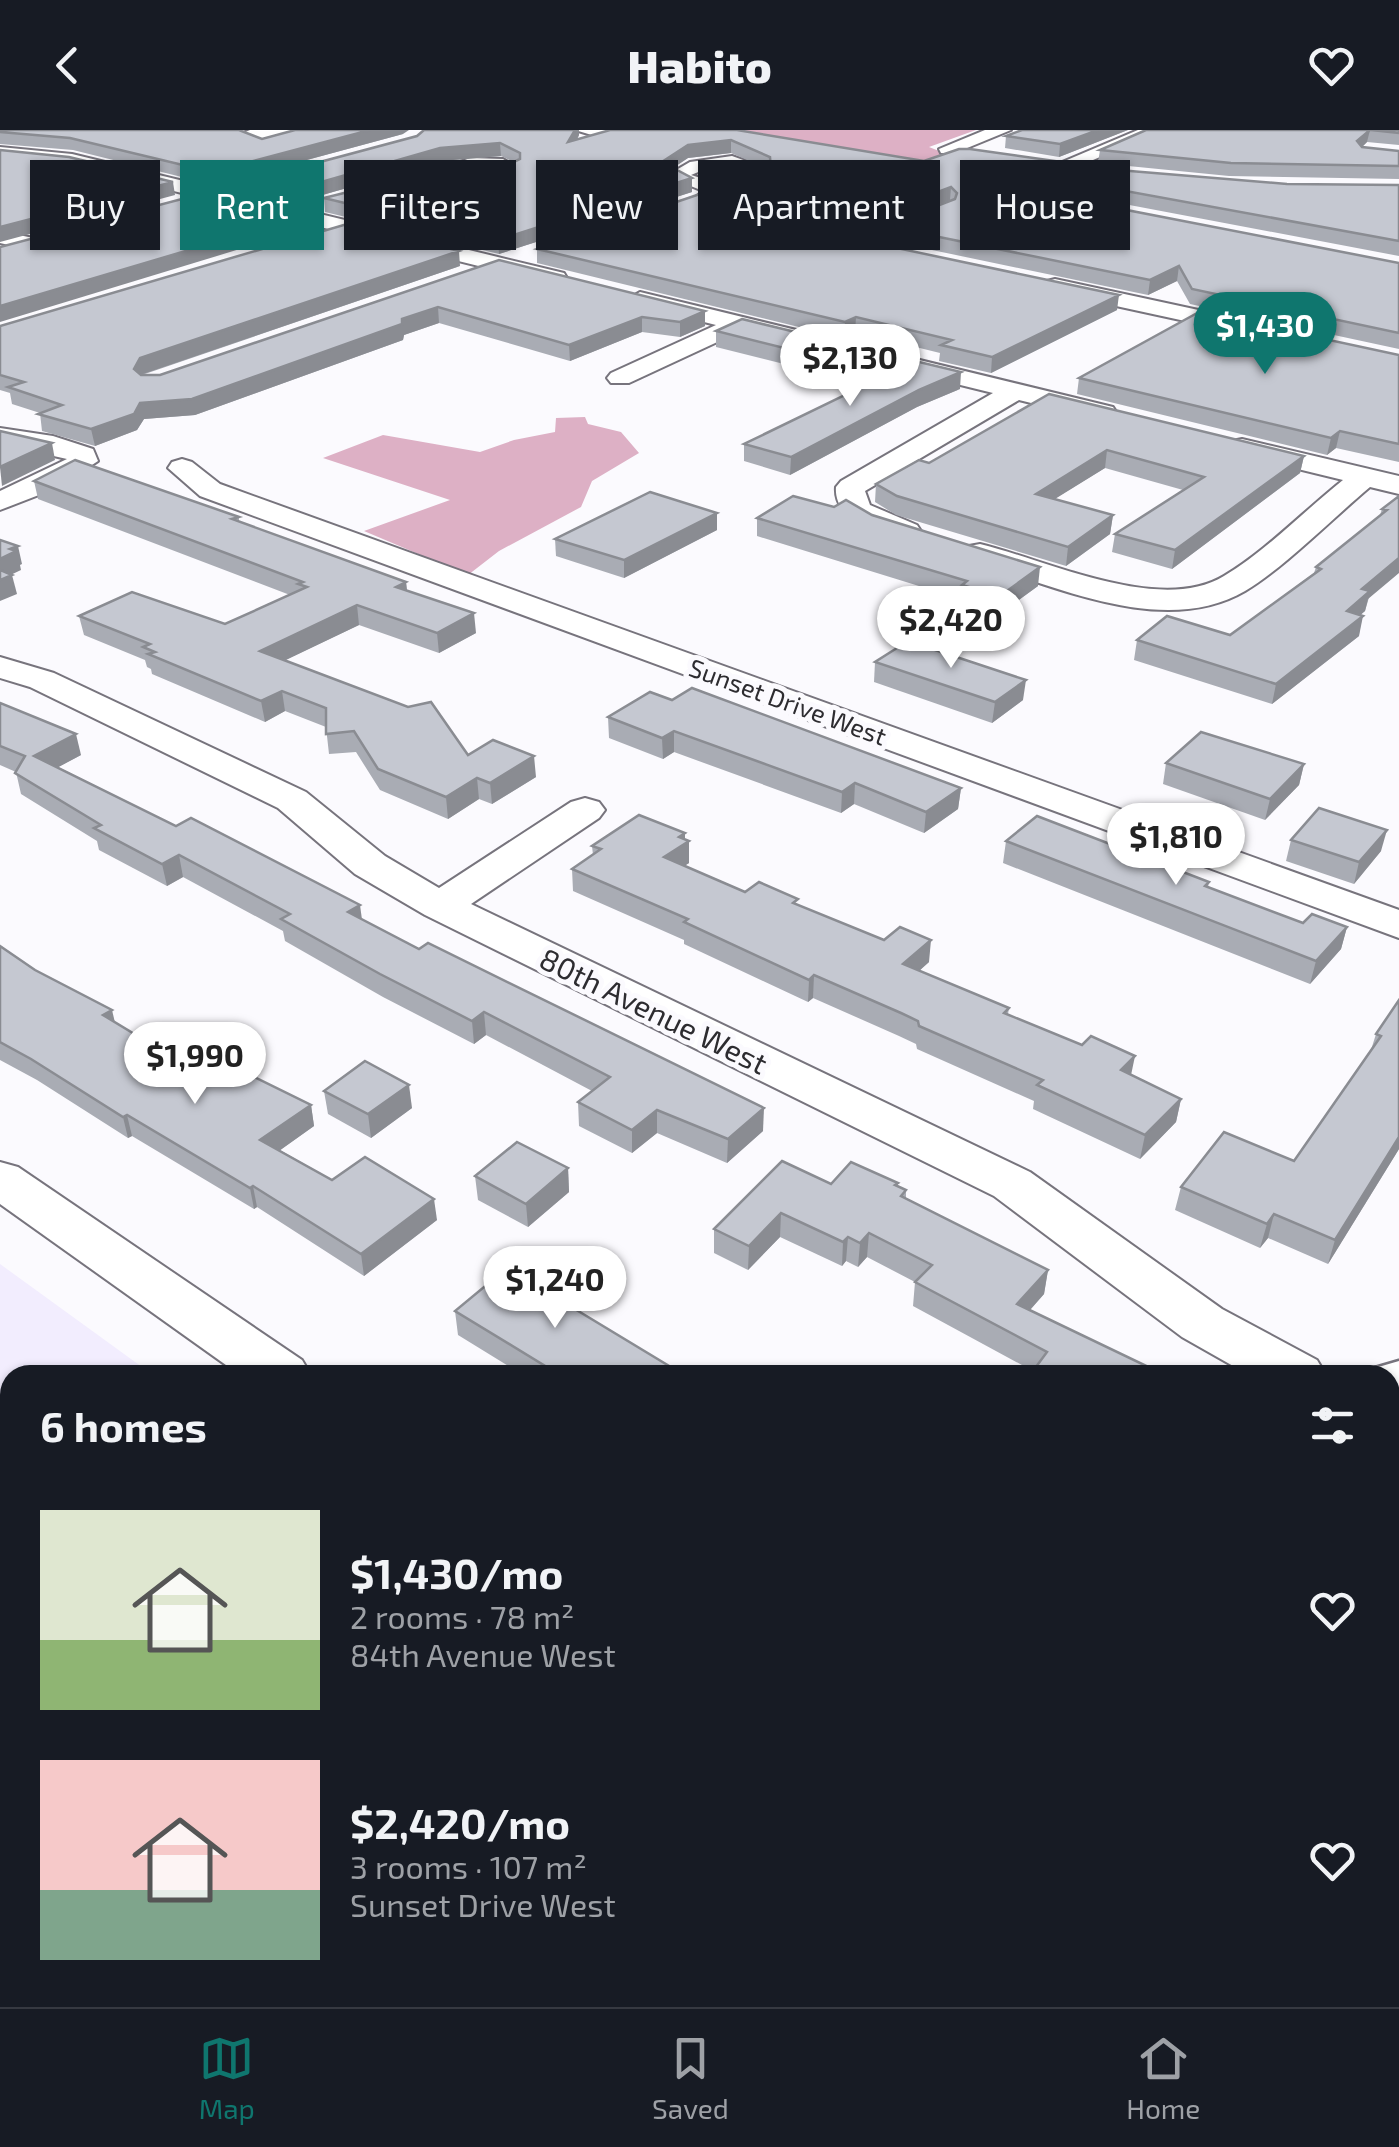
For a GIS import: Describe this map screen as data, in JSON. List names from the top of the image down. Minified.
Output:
{"streets":{"street":["Sunset Drive West","80th Avenue West"]},"page":{"header":"Habito","chip":["Buy","Rent","Filters","New","Apartment","House"],"price":["$1,430","$2,130","$2,420","$1,810","$1,990","$1,240"],"heading":"6 homes","list":[{"name":"$1,430/mo","note":"2 rooms · 78 m² · 84th Avenue West"},{"name":"$2,420/mo","note":"3 rooms · 107 m² · Sunset Drive West"}],"tabs":["Map","Saved","Home"]}}
